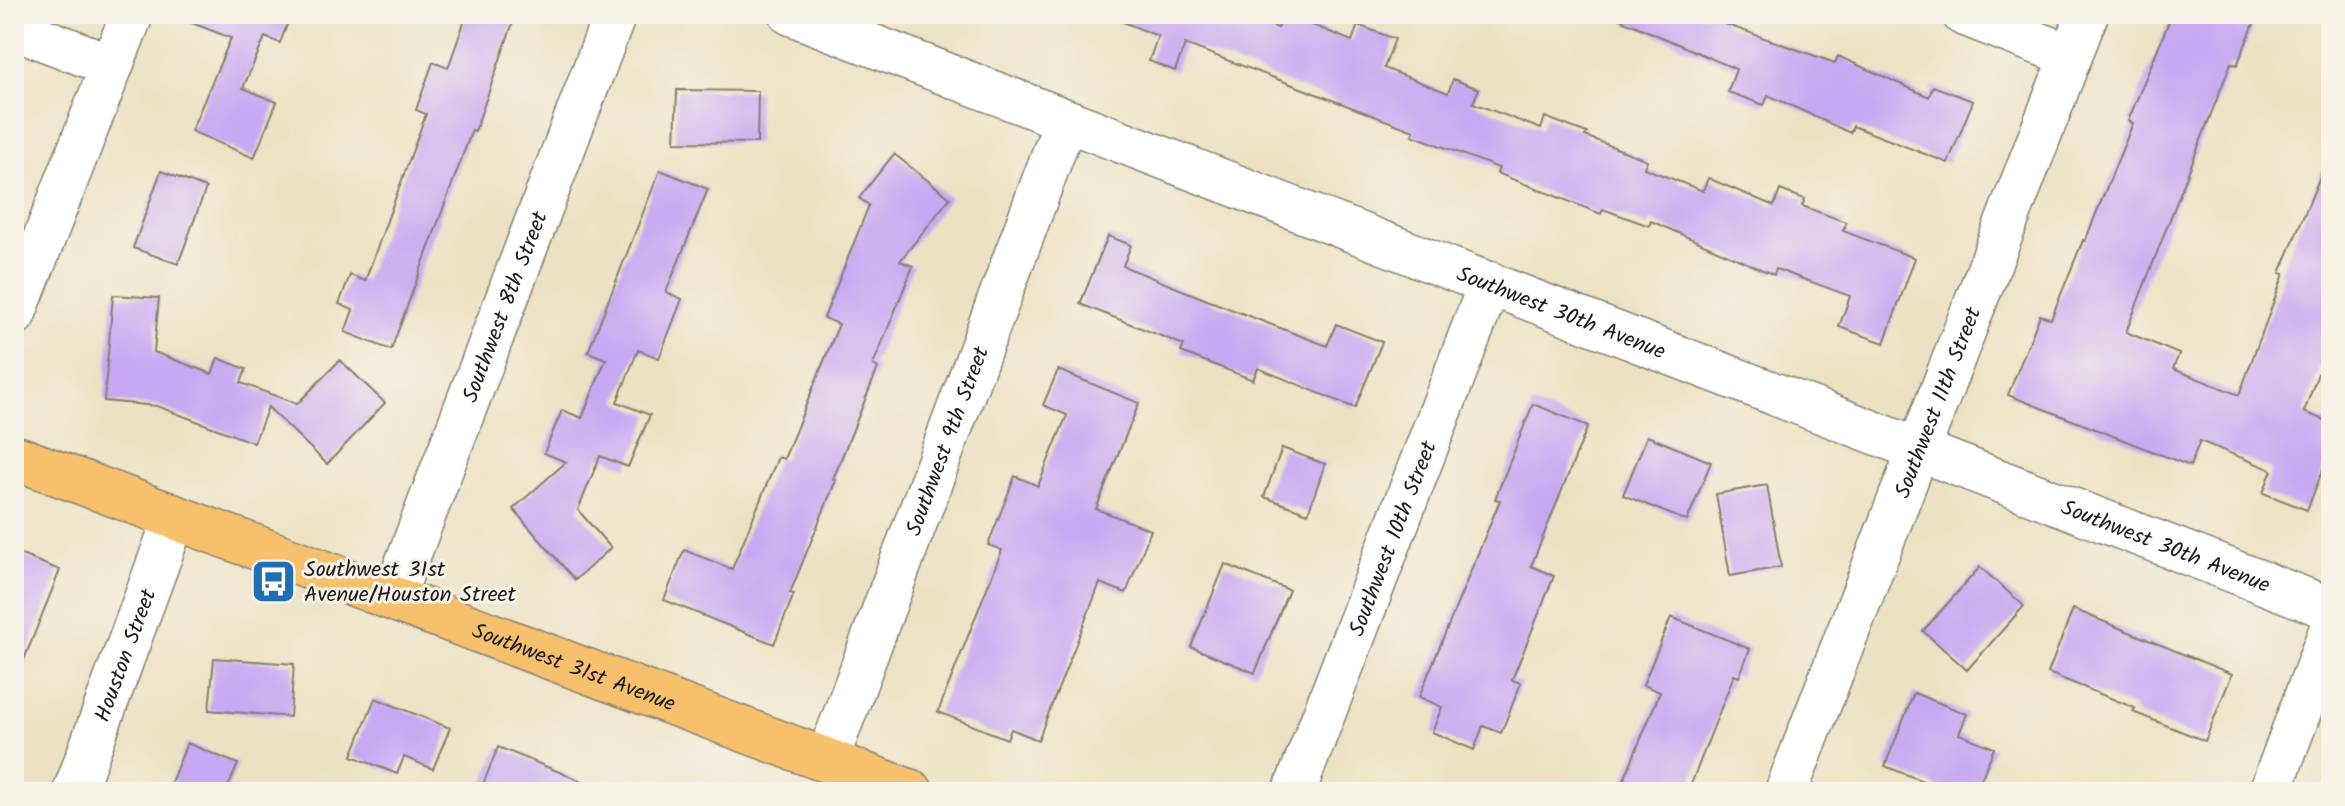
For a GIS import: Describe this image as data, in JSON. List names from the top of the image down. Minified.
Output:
{"streets":{"main road":["Southwest 31st Avenue"],"street":["Southwest 8th Street","Southwest 30th Avenue","Southwest 11th Street","Southwest 9th Street","Southwest 10th Street","Houston Street"]},"crossings":[["Southwest 8th Street","Southwest 31st Avenue"],["Southwest 30th Avenue","Southwest 11th Street"],["Southwest 30th Avenue","Southwest 9th Street"],["Southwest 30th Avenue","Southwest 10th Street"],["Southwest 9th Street","Southwest 31st Avenue"],["Houston Street","Southwest 31st Avenue"]],"places":{"bus stop":["Southwest 31st Avenue/Houston Street"]}}
